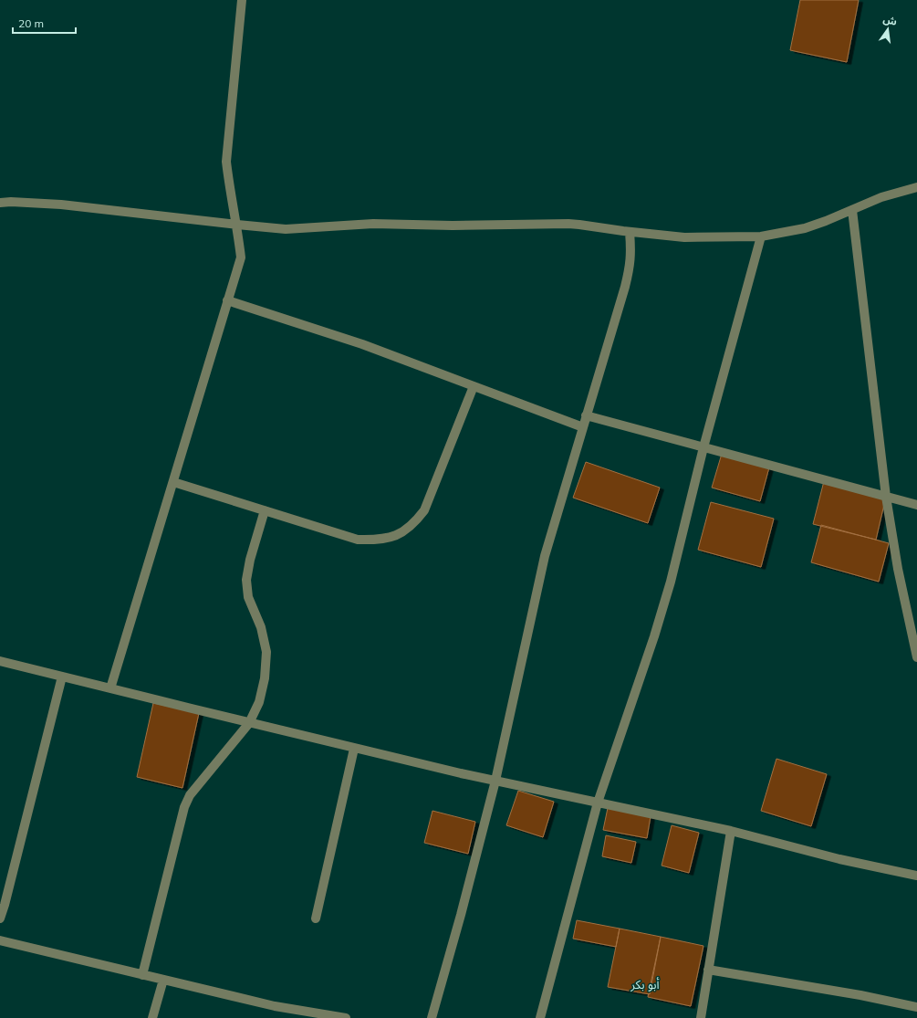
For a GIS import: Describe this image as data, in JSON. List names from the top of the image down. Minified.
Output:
{"districts":["أبو بكر"],"scale_bar":"20 m","north":"top"}
